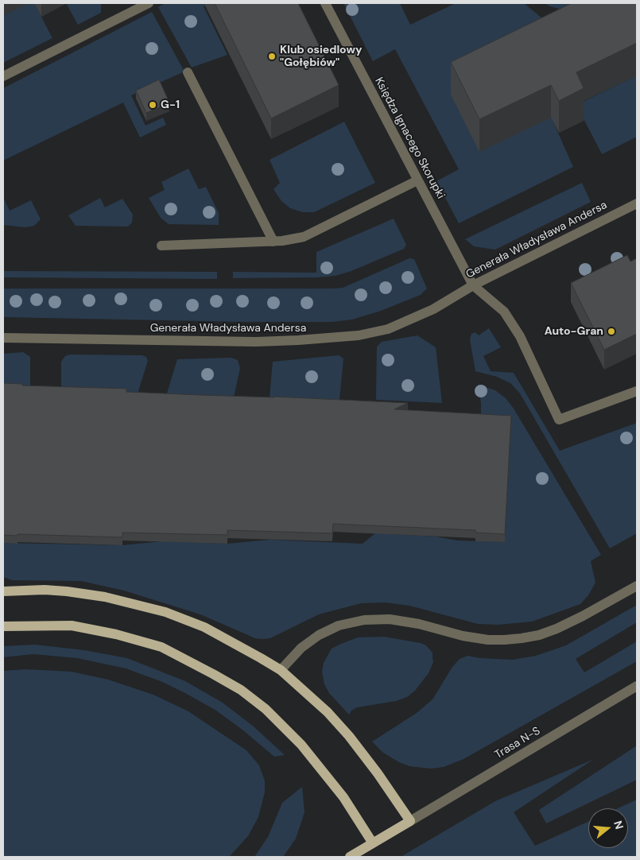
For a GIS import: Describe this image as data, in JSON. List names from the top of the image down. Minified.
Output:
{"streets":{"street":["Księdza Ignacego Skorupki","Generała Władysława Andersa","Trasa N-S"]},"crossings":[["Księdza Ignacego Skorupki","Generała Władysława Andersa"]],"places":["Klub osiedlowy \"Gołębiów\"","G-1","Auto-Gran"],"north":"right"}
